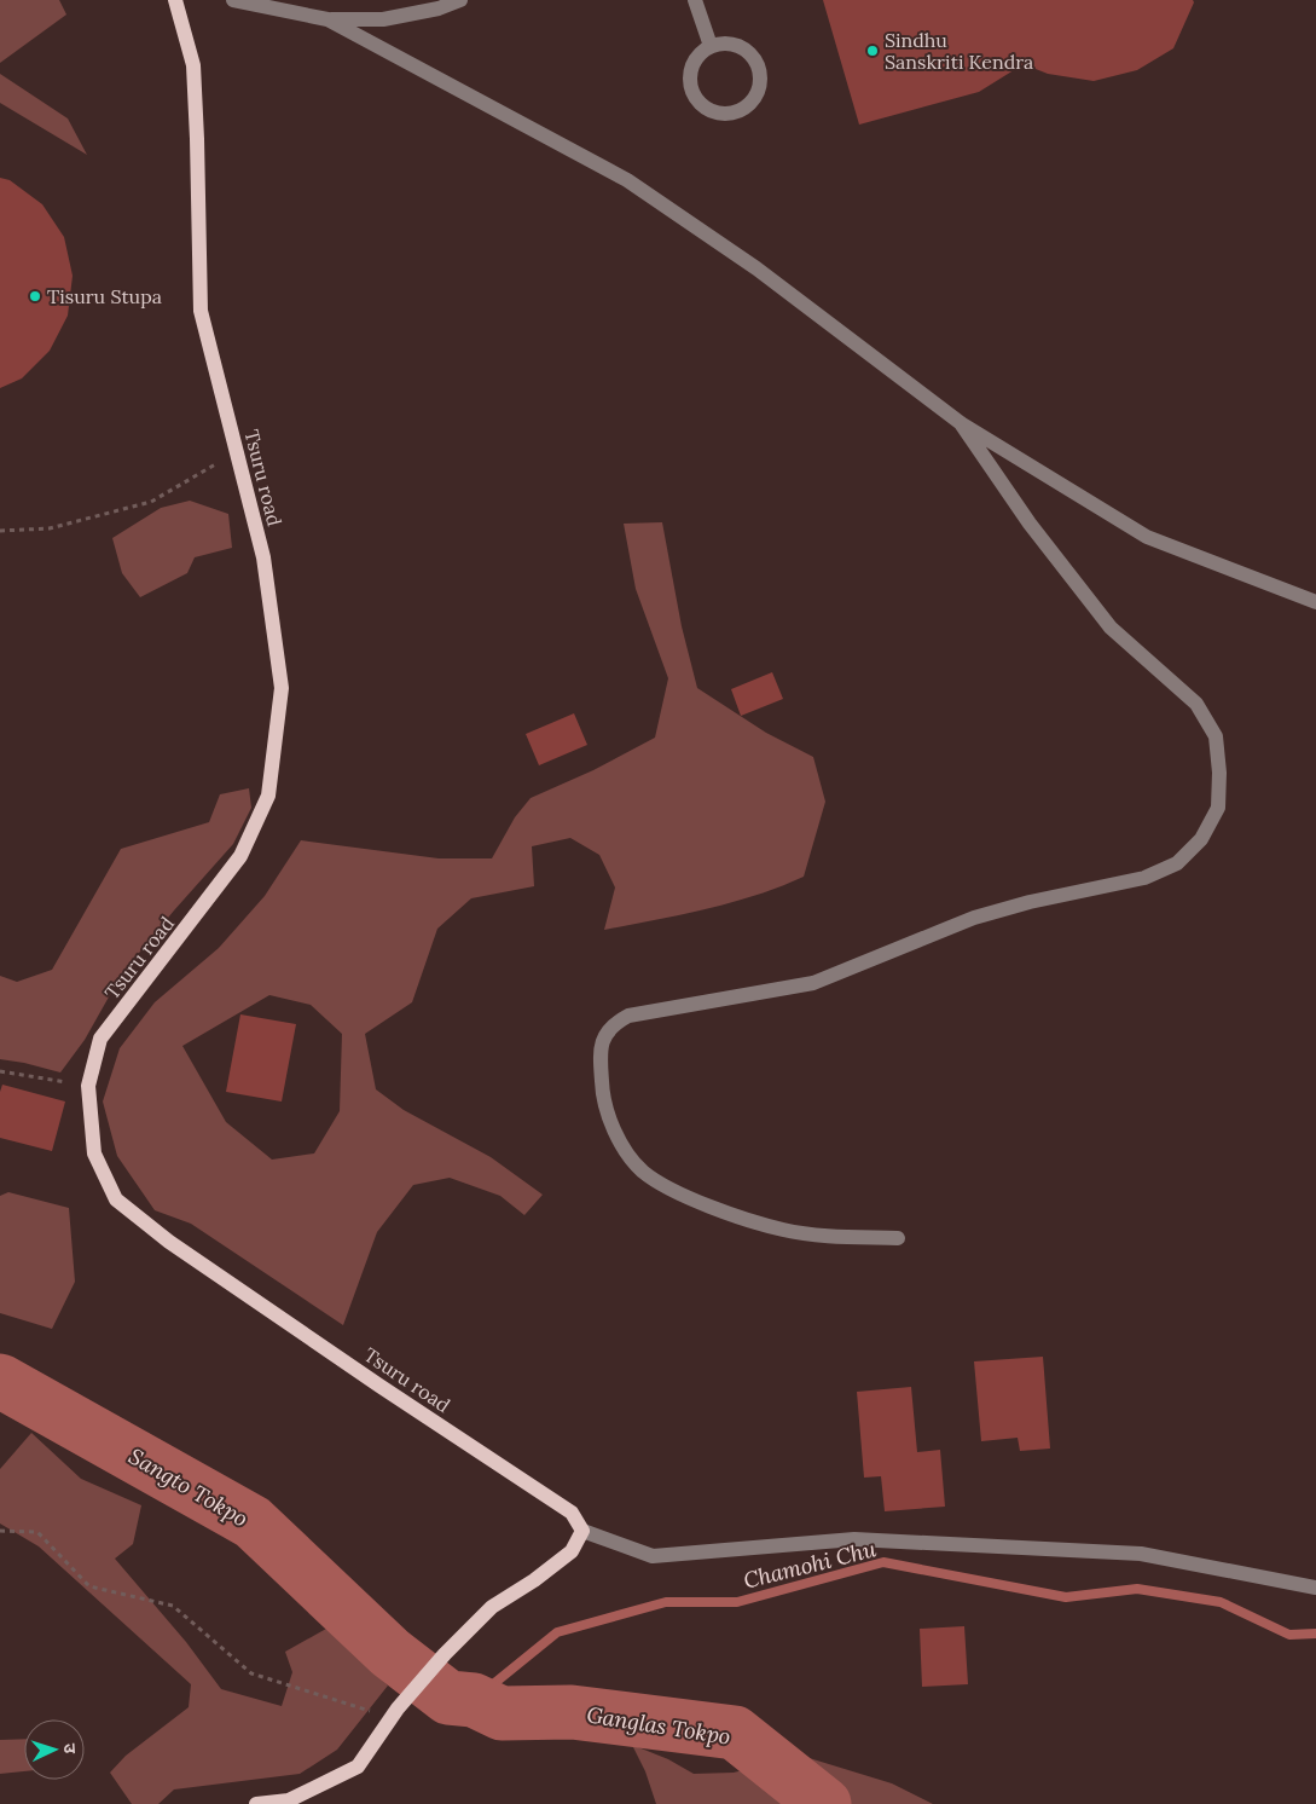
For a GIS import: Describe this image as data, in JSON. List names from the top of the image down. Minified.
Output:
{"streets":{"main road":["Tsuru road"]},"water":["Sangto Tokpo","Chamohi Chu","Ganglas Tokpo"],"places":["Sindhu Sanskriti Kendra","Tisuru Stupa"],"north":"right"}
